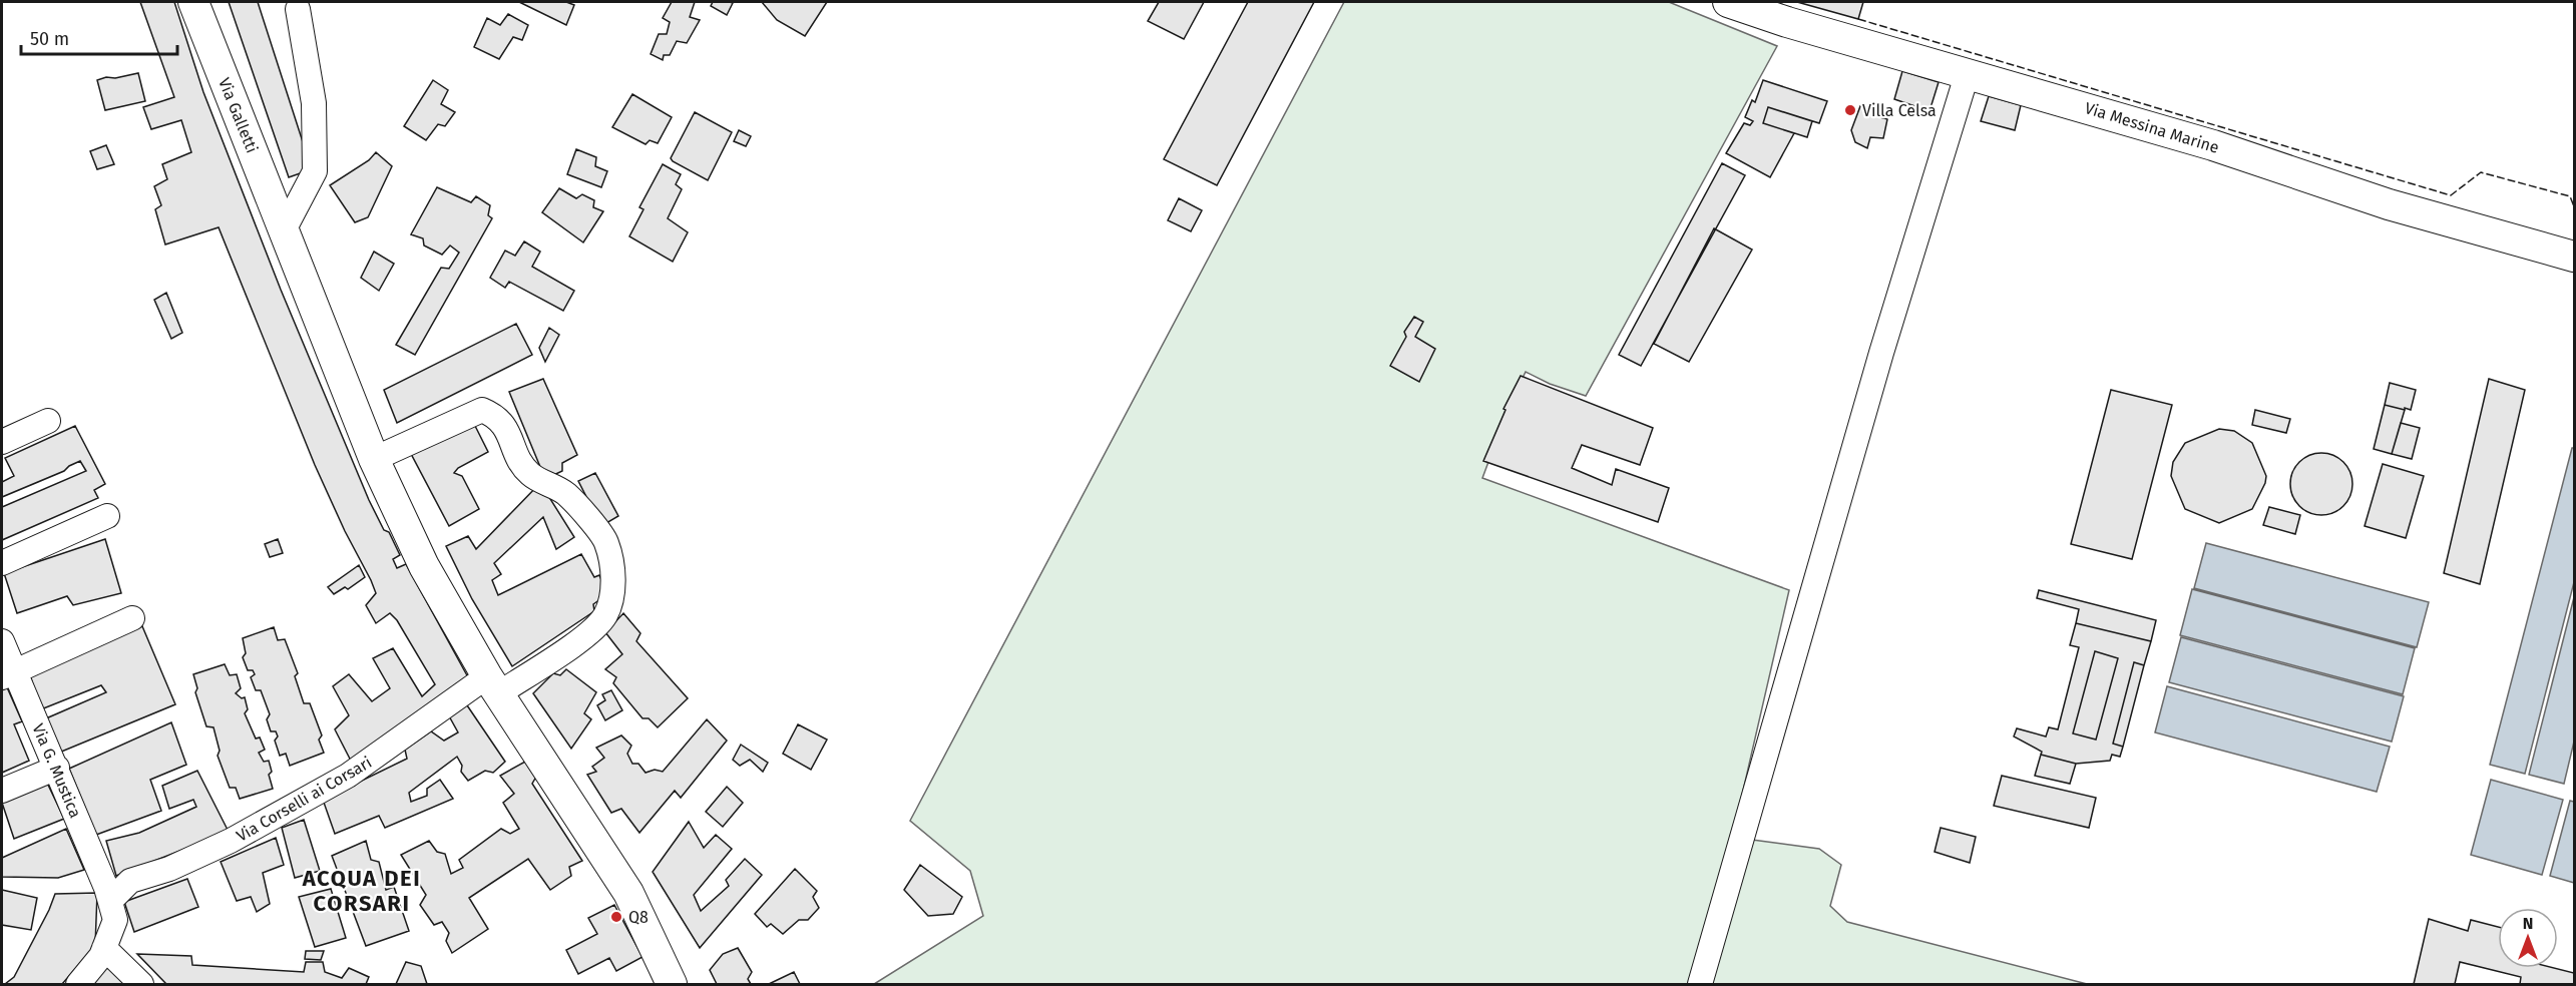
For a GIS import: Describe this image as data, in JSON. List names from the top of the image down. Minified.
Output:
{"streets":{"main road":["Via Galletti","Via Messina Marine"],"street":["Via G. Mustica","Via Corselli ai Corsari"]},"crossings":[["Via Galletti","Via Corselli ai Corsari"],["Via G. Mustica","Via Corselli ai Corsari"]],"districts":["ACQUA DEI CORSARI"],"places":["Villa Celsa","Q8"],"scale_bar":"50 m","north":"top"}
